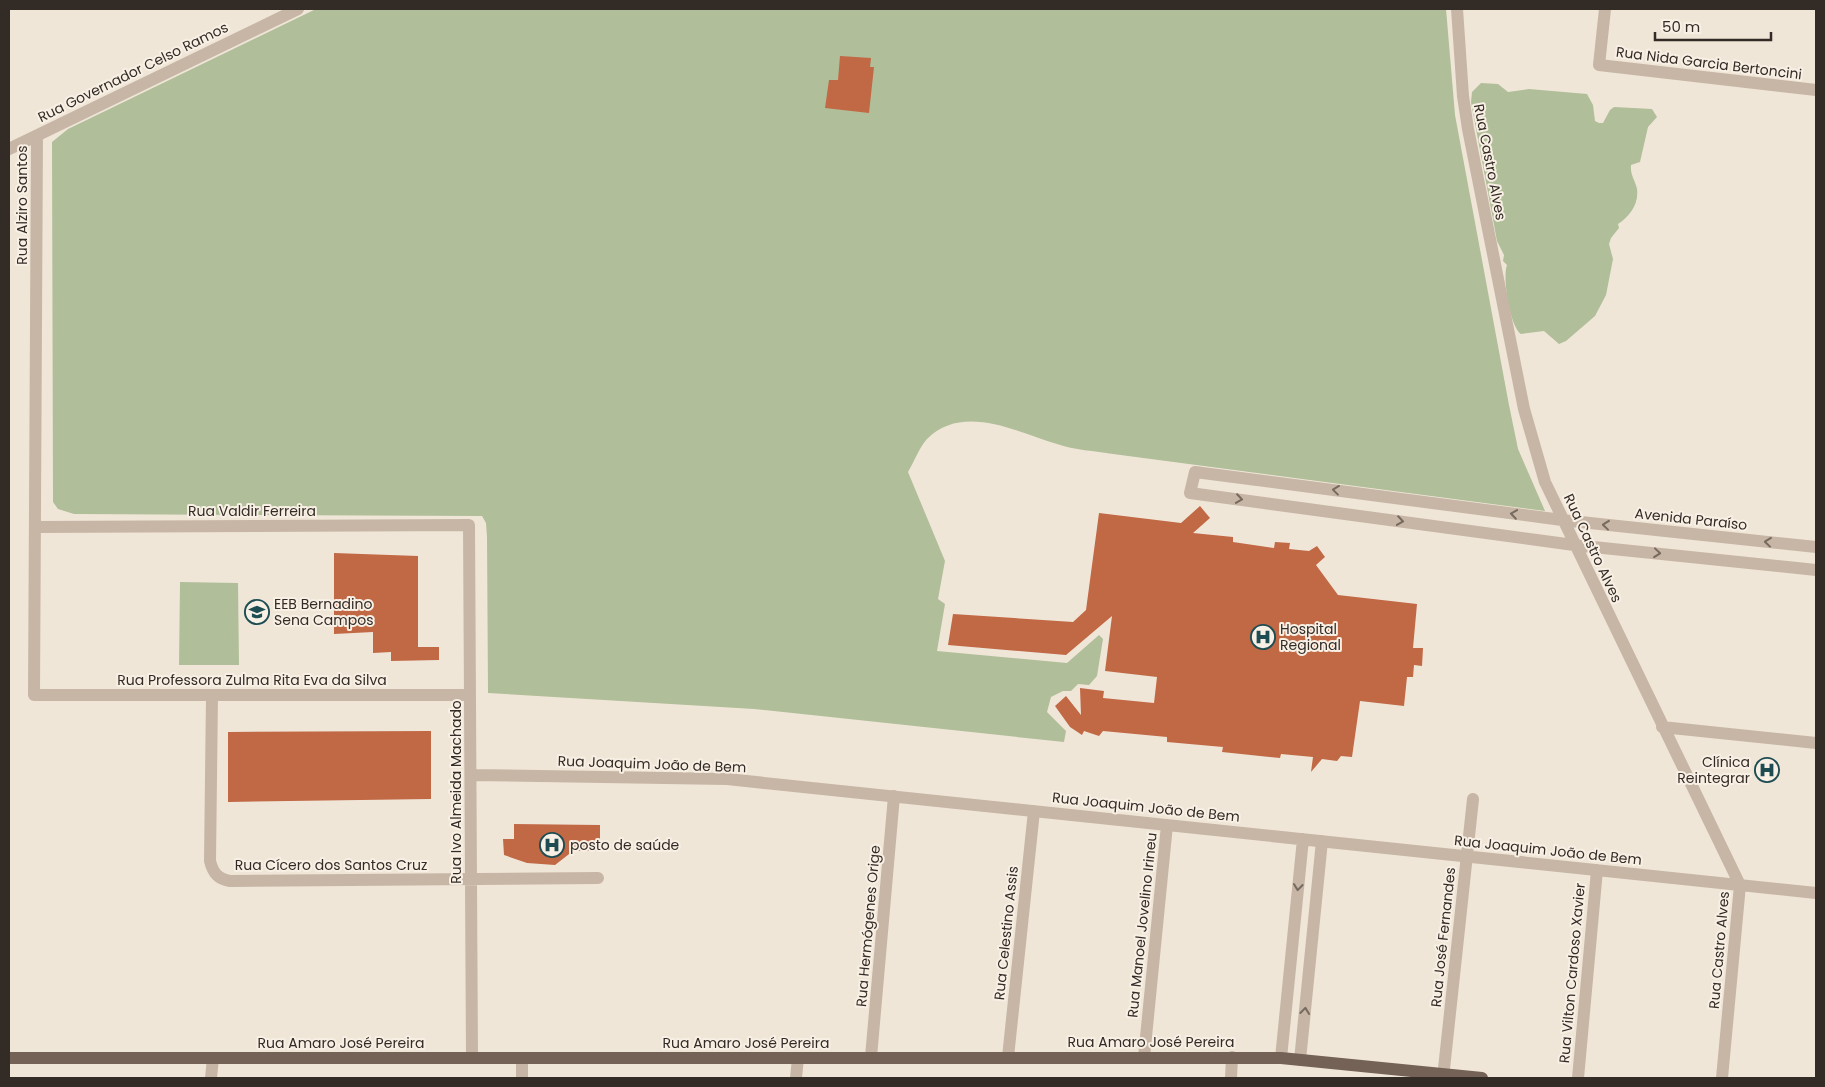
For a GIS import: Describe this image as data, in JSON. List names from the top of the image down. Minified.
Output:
{"streets":{"main road":["Rua Amaro José Pereira"],"street":["Rua Nida Garcia Bertoncini","Rua Governador Celso Ramos","Rua Castro Alves","Rua Alziro Santos","Rua Valdir Ferreira","Avenida Paraíso","Rua Professora Zulma Rita Eva da Silva","Rua Joaquim João de Bem","Rua Ivo Almeida Machado","Rua Cícero dos Santos Cruz","Rua Manoel Jovelino Irineu","Rua Hermógenes Orige","Rua Celestino Assis","Rua José Fernandes","Rua Vilton Cardoso Xavier"]},"crossings":[["Rua Governador Celso Ramos","Rua Alziro Santos"],["Rua Castro Alves","Avenida Paraíso"],["Rua Castro Alves","Rua Joaquim João de Bem"],["Rua Alziro Santos","Rua Valdir Ferreira"],["Rua Alziro Santos","Rua Professora Zulma Rita Eva da Silva"],["Rua Valdir Ferreira","Rua Ivo Almeida Machado"],["Rua Professora Zulma Rita Eva da Silva","Rua Ivo Almeida Machado"],["Rua Professora Zulma Rita Eva da Silva","Rua Cícero dos Santos Cruz"],["Rua Joaquim João de Bem","Rua Ivo Almeida Machado"],["Rua Joaquim João de Bem","Rua Manoel Jovelino Irineu"],["Rua Joaquim João de Bem","Rua Hermógenes Orige"],["Rua Joaquim João de Bem","Rua Celestino Assis"],["Rua Joaquim João de Bem","Rua José Fernandes"],["Rua Joaquim João de Bem","Rua Vilton Cardoso Xavier"],["Rua Ivo Almeida Machado","Rua Cícero dos Santos Cruz"],["Rua Ivo Almeida Machado","Rua Amaro José Pereira"],["Rua Manoel Jovelino Irineu","Rua Amaro José Pereira"],["Rua Hermógenes Orige","Rua Amaro José Pereira"],["Rua Celestino Assis","Rua Amaro José Pereira"],["Rua José Fernandes","Rua Amaro José Pereira"]],"places":{"school or university":["EEB Bernadino Sena Campos"],"hospital":["Hospital Regional","Clínica Reintegrar","posto de saúde"]},"scale_bar":"50 m"}
